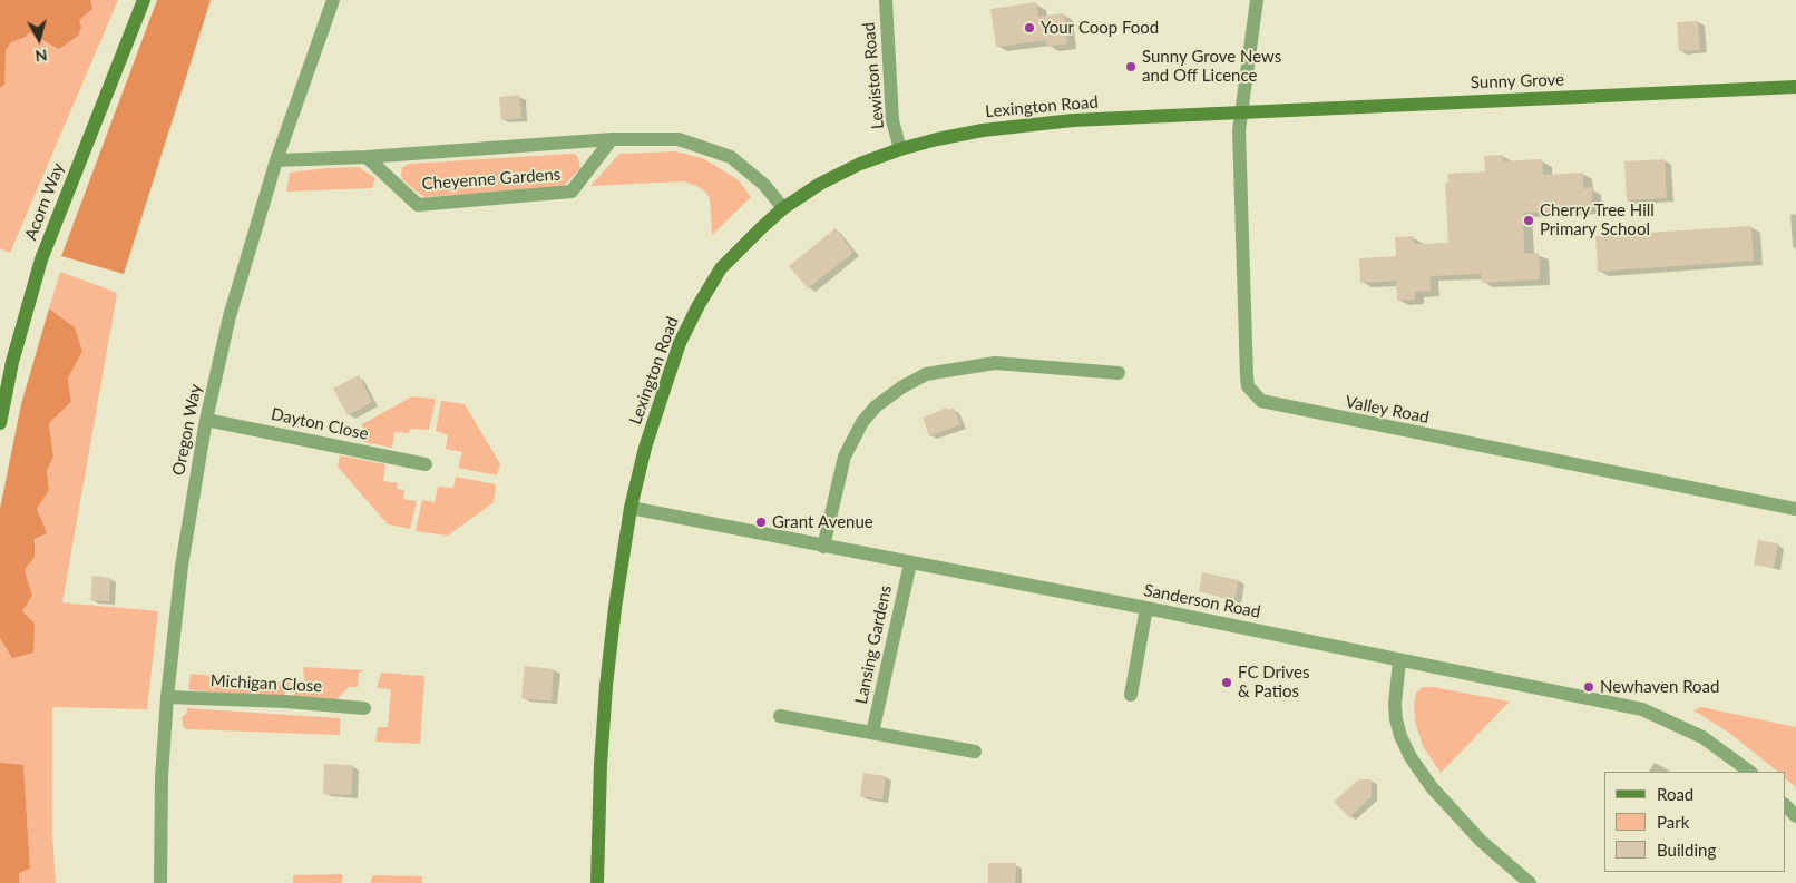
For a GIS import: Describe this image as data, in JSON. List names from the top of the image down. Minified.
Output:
{"streets":{"street":["Lewiston Road","Sunny Grove","Lexington Road","Cheyenne Gardens","Acorn Way","Valley Road","Dayton Close","Oregon Way","Sanderson Road","Lansing Gardens","Michigan Close"]},"crossings":[["Lewiston Road","Lexington Road"],["Sunny Grove","Lexington Road"],["Sunny Grove","Valley Road"],["Lexington Road","Cheyenne Gardens"],["Lexington Road","Valley Road"],["Lexington Road","Sanderson Road"],["Cheyenne Gardens","Oregon Way"],["Dayton Close","Oregon Way"],["Oregon Way","Michigan Close"],["Sanderson Road","Lansing Gardens"]],"places":["Your Coop Food","Sunny Grove News and Off Licence","Cherry Tree Hill Primary School","Grant Avenue","FC Drives & Patios","Newhaven Road"],"legend":["Road","Park","Building"],"north":"bottom"}
